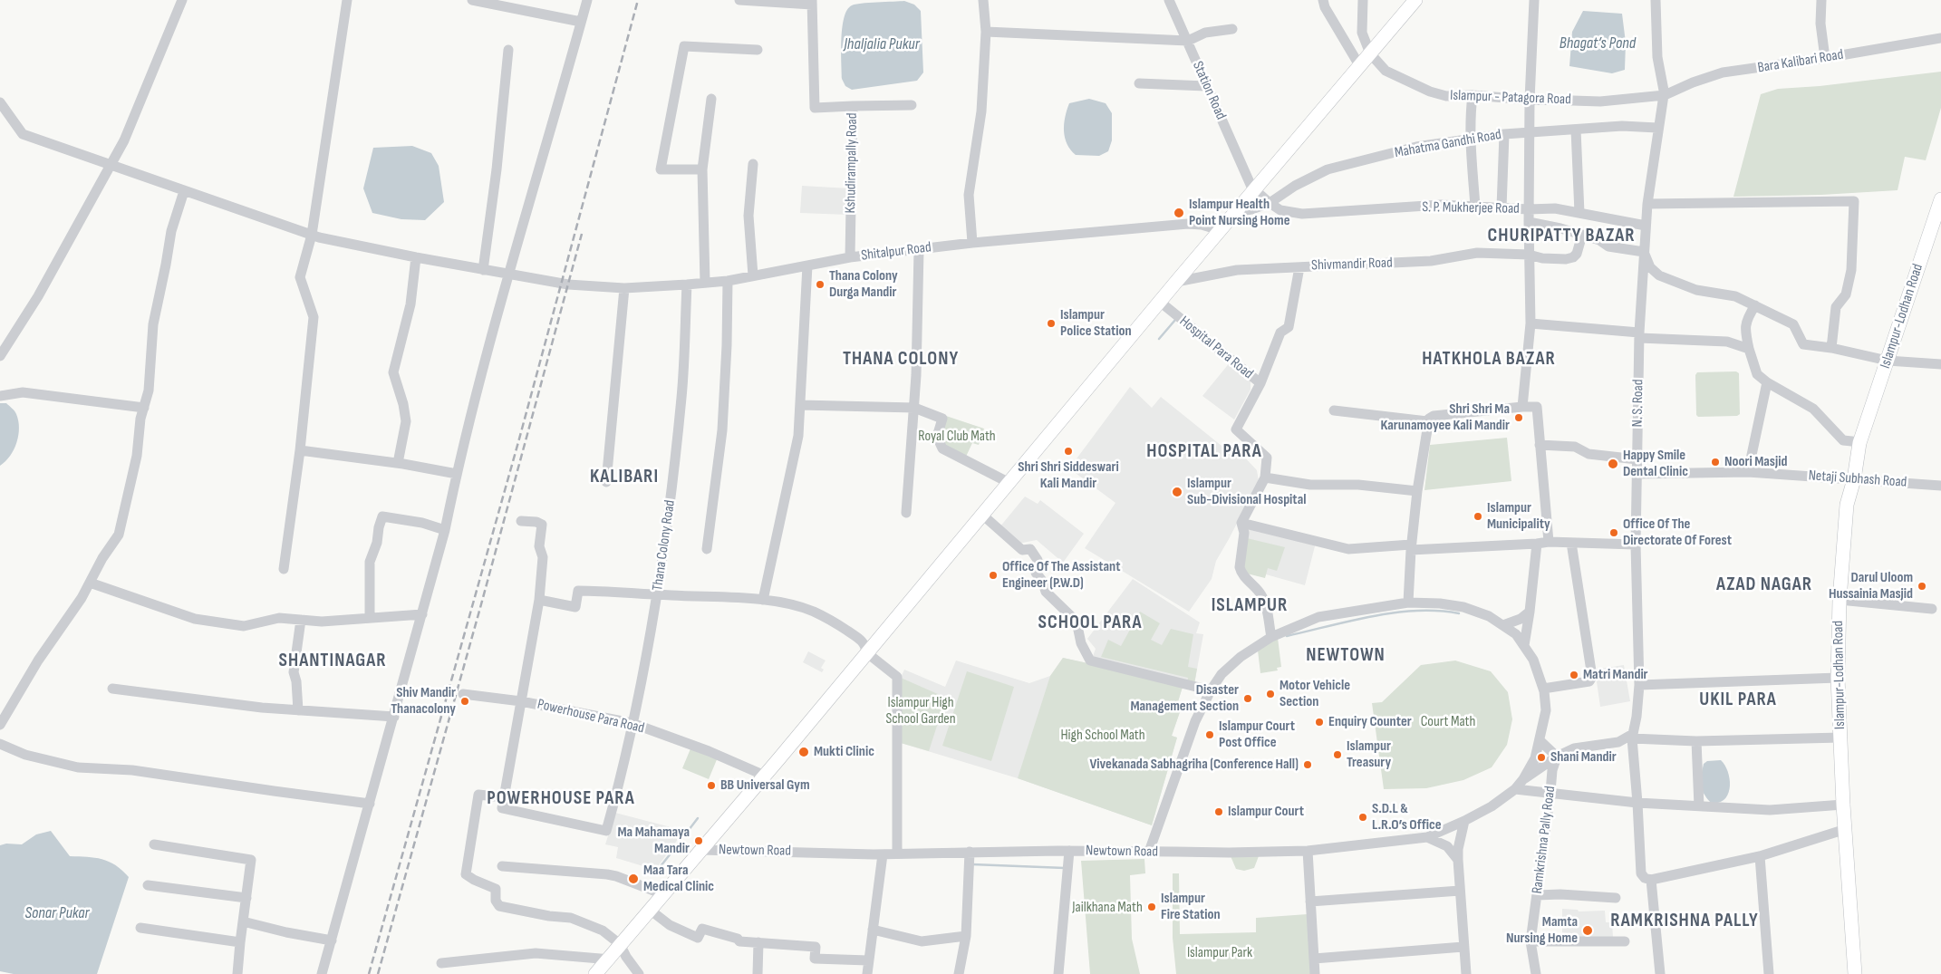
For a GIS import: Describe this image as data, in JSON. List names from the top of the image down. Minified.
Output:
{"streets":{"main road":["Islampur-Lodhan Road"],"street":["Bara Kalibari Road","Station Road","Islampur - Patagora Road","Mahatma Gandhi Road","Kshudirampally Road","S. P. Mukherjee Road","Shitalpur Road","Shivmandir Road","Hospital Para Road","N. S. Road","Netaji Subhash Road","Thana Colony Road","Powerhouse Para Road","Ramkrishna Pally Road","Newtown Road"]},"crossings":[["Bara Kalibari Road","Islampur - Patagora Road"],["Bara Kalibari Road","N. S. Road"],["Islampur - Patagora Road","N. S. Road"],["Mahatma Gandhi Road","S. P. Mukherjee Road"],["Mahatma Gandhi Road","N. S. Road"],["Kshudirampally Road","Shitalpur Road"],["S. P. Mukherjee Road","N. S. Road"],["Shitalpur Road","Thana Colony Road"],["Islampur-Lodhan Road","Netaji Subhash Road"],["N. S. Road","Netaji Subhash Road"],["Thana Colony Road","Powerhouse Para Road"]],"districts":["CHURIPATTY BAZAR","THANA COLONY","HATKHOLA BAZAR","HOSPITAL PARA","KALIBARI","AZAD NAGAR","ISLAMPUR","SCHOOL PARA","NEWTOWN","SHANTINAGAR","UKIL PARA","POWERHOUSE PARA","RAMKRISHNA PALLY"],"water":["Bhagat’s Pond","Jhaljalia Pukur","Sonar Pukar"],"parks":["Royal Club Math","Islampur High School Garden","Court Math","High School Math","Jailkhana Math","Islampur Park"],"places":["Islampur Health Point Nursing Home","Thana Colony Durga Mandir","Islampur Police Station","Shri Shri Ma Karunamoyee Kali Mandir","Shri Shri Siddeswari Kali Mandir","Noori Masjid","Happy Smile Dental Clinic","Islampur Sub-Divisional Hospital","Islampur Municipality","Office Of The Directorate Of Forest","Office Of The Assistant Engineer (P.W.D)","Darul Uloom Hussainia Masjid","Matri Mandir","Motor Vehicle Section","Disaster Management Section","Shiv Mandir Thanacolony","Enquiry Counter","Islampur Court Post Office","Mukti Clinic","Islampur Treasury","Shani Mandir","Vivekanada Sabhagriha (Conference Hall)","BB Universal Gym","Islampur Court","S.D.L & L.R.O’s Office","Ma Mahamaya Mandir","Maa Tara Medical Clinic","Islampur Fire Station","Mamta Nursing Home"]}
